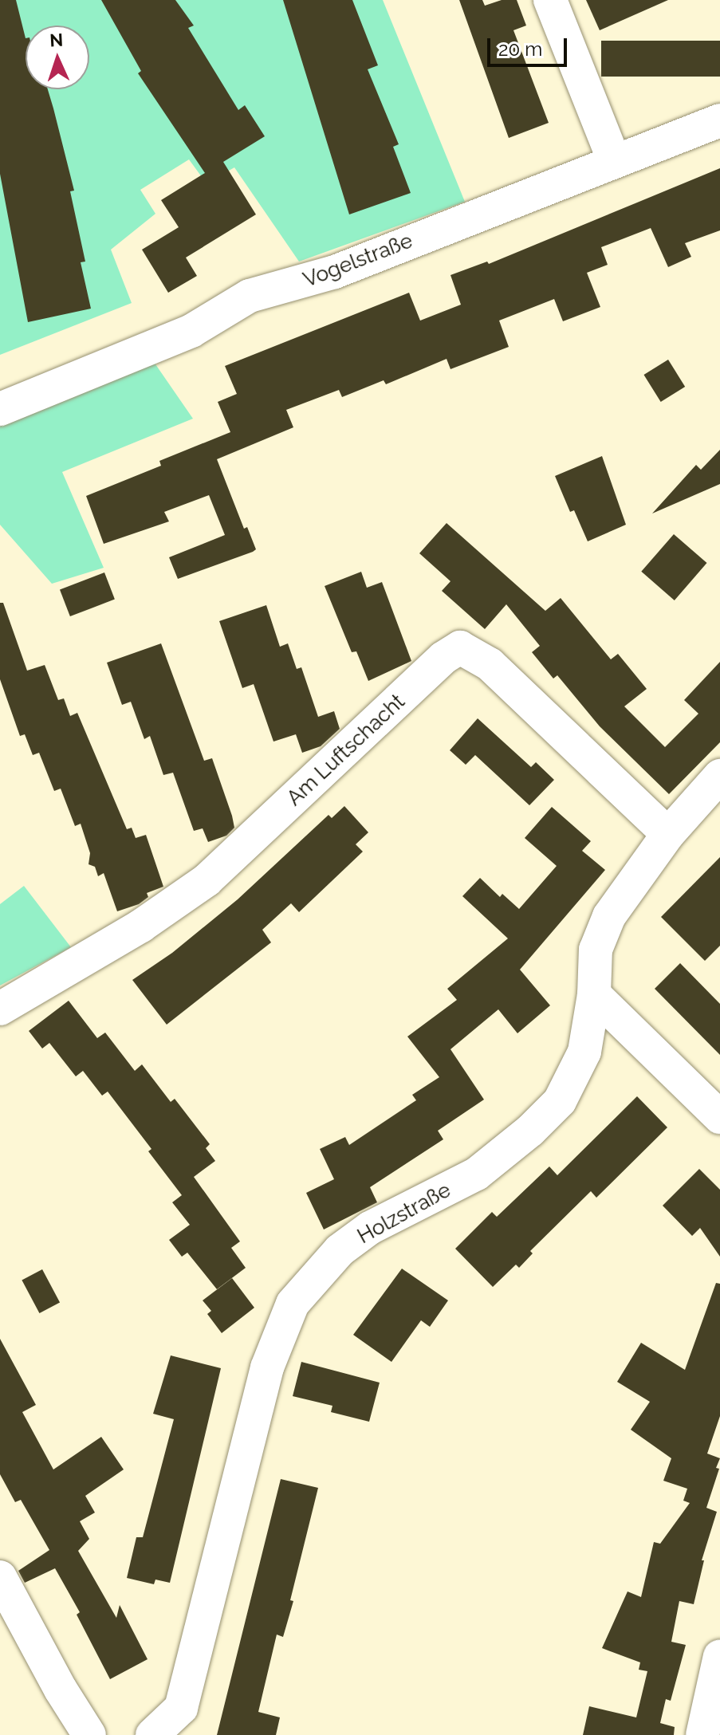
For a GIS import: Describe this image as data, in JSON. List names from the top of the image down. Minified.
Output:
{"streets":{"street":["Vogelstraße","Am Luftschacht","Holzstraße"]},"crossings":[["Am Luftschacht","Holzstraße"]],"scale_bar":"20 m","north":"top"}
